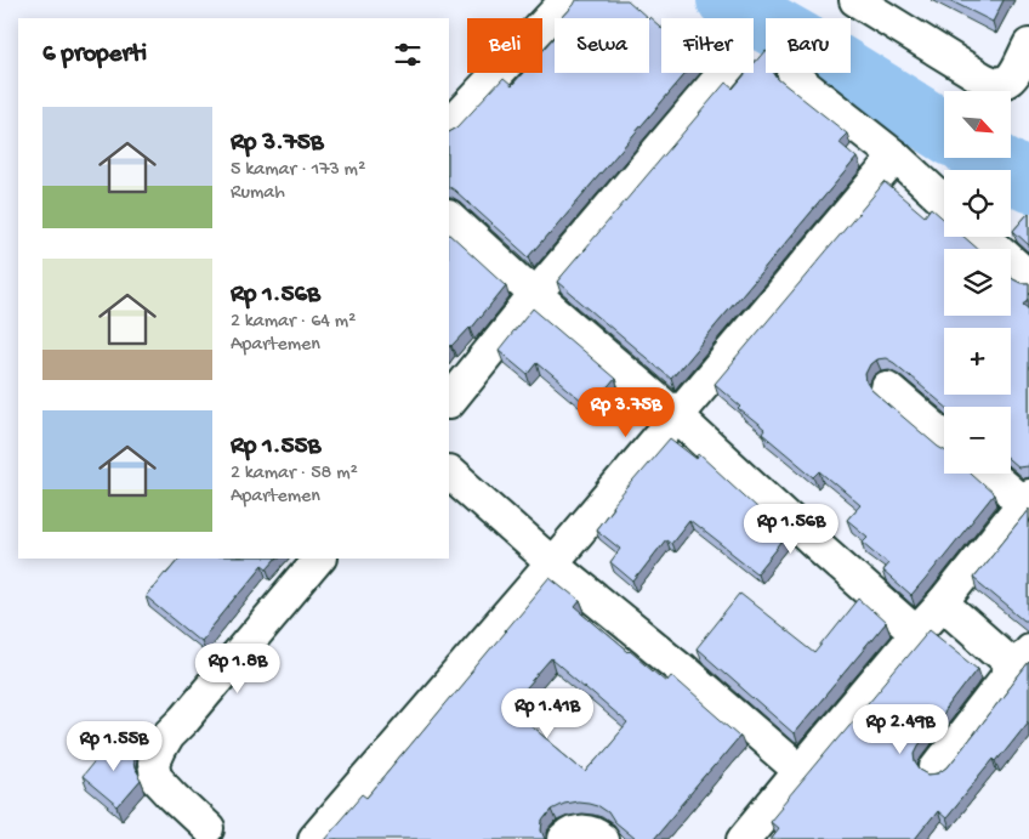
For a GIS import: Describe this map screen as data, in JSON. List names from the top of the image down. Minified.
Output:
{"north":"bottom right","page":{"chip":["Beli","Sewa","Filter","Baru"],"heading":"6 properti","map_buttons":["+","−"],"list":[{"name":"Rp 3.75B","note":"5 kamar · 173 m² · Rumah"},{"name":"Rp 1.56B","note":"2 kamar · 64 m² · Apartemen"},{"name":"Rp 1.55B","note":"2 kamar · 58 m² · Apartemen"}],"price":["Rp 3.75B","Rp 1.56B","Rp 1.8B","Rp 1.41B","Rp 2.49B","Rp 1.55B"]}}
